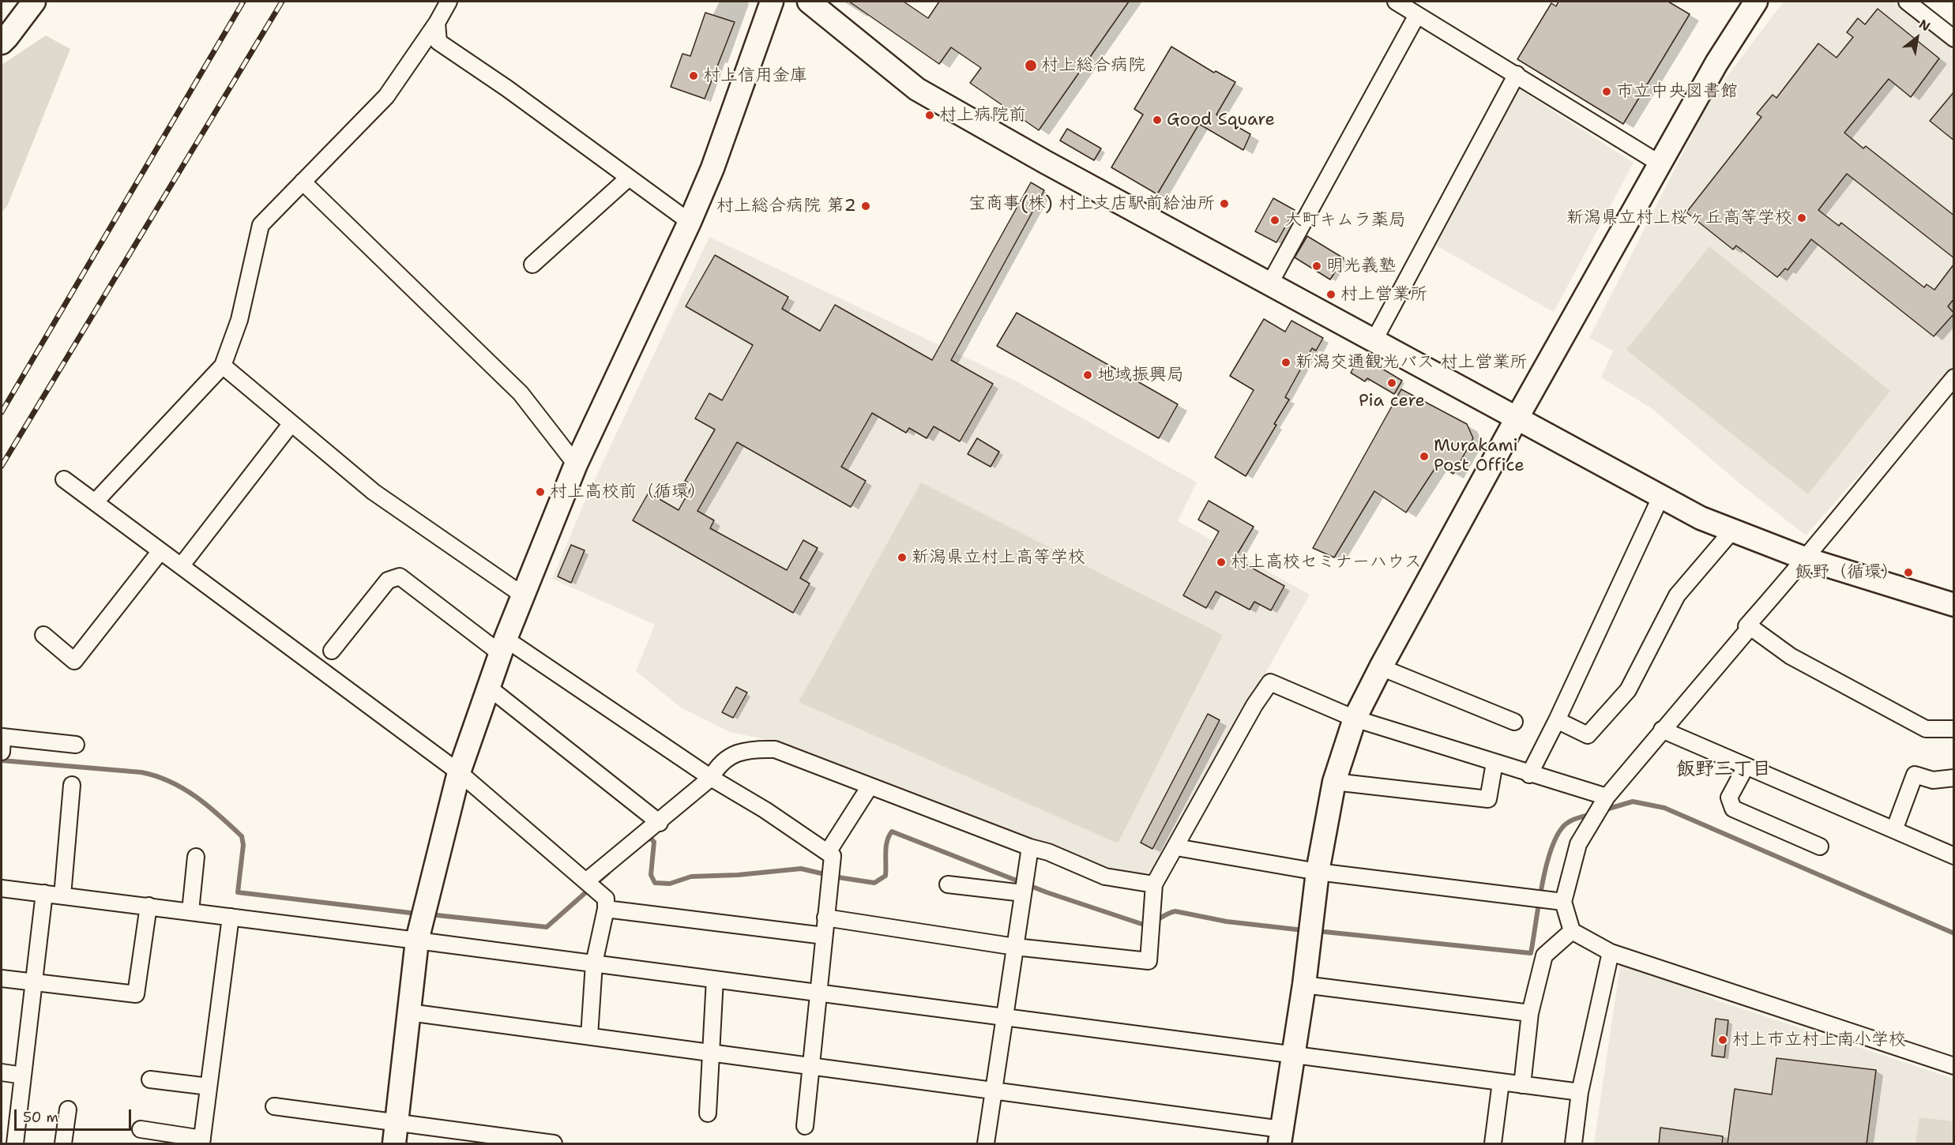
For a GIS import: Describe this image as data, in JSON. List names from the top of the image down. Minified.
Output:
{"districts":["飯野三丁目"],"places":["村上総合病院","村上信用金庫","市立中央図書館","村上病院前","Good Square","宝商事(株) 村上支店駅前給油所","村上総合病院 第2","新潟県立村上桜ヶ丘高等学校","大町キムラ薬局","明光義塾","村上営業所","新潟交通観光バス 村上営業所","地域振興局","Pia cere","Murakami Post Office","村上高校前（循環）","新潟県立村上高等学校","村上高校セミナーハウス","飯野（循環）","村上市立村上南小学校"],"scale_bar":"50 m","north":"top right"}
